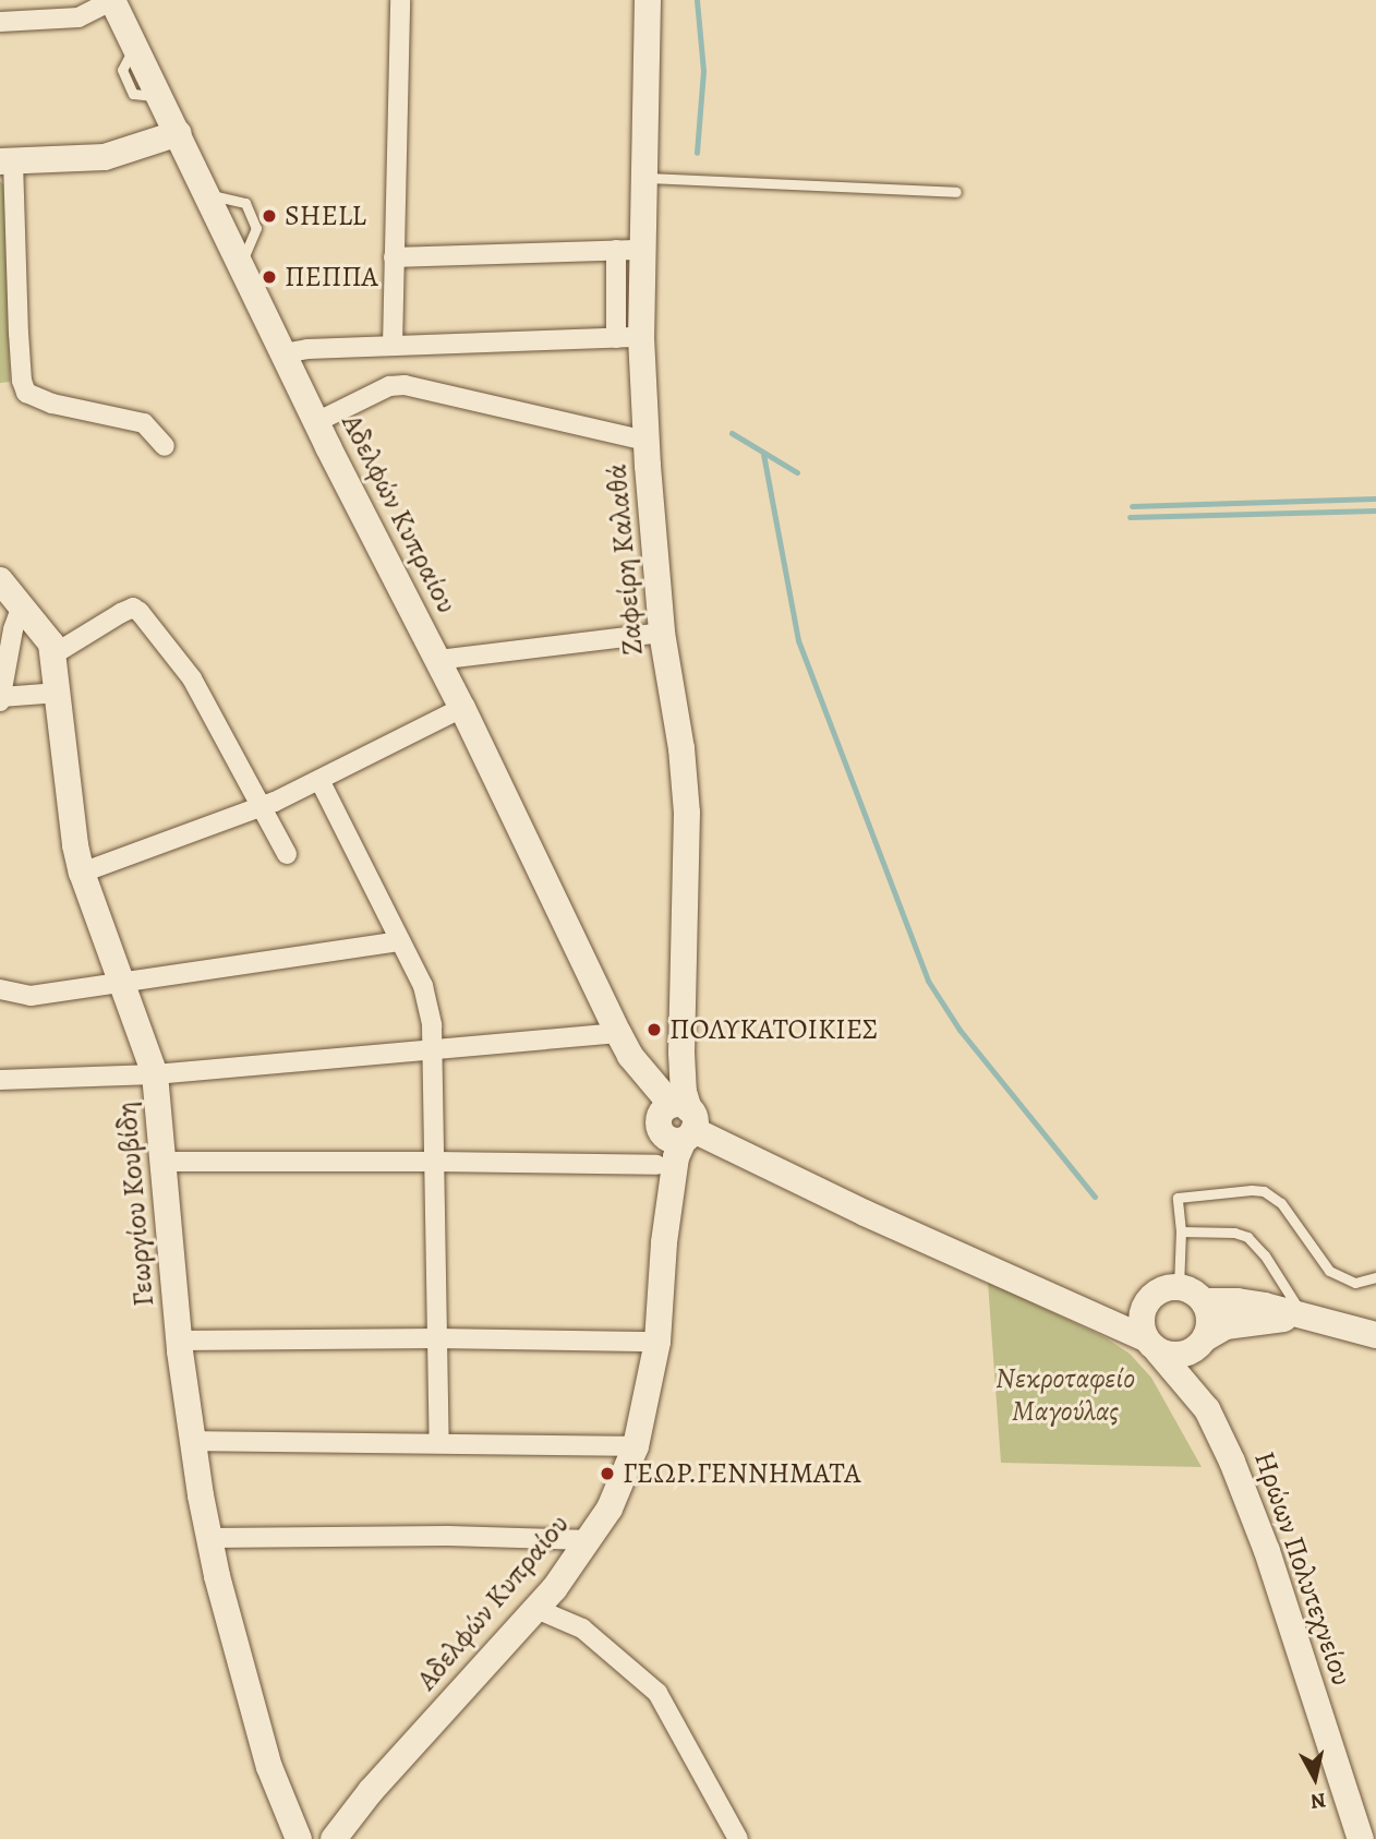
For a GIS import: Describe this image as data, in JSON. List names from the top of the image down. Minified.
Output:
{"streets":{"main road":["Αδελφών Κυπραίου","Ζαφείρη Καλαθά","Γεωργίου Κουβίδη","Ηρώων Πολυτεχνείου"]},"crossings":[["Αδελφών Κυπραίου","Ζαφείρη Καλαθά"],["Αδελφών Κυπραίου","Ηρώων Πολυτεχνείου"],["Ζαφείρη Καλαθά","Ηρώων Πολυτεχνείου"]],"parks":["Νεκροταφείο Μαγούλας"],"places":["SHELL","ΠΕΠΠΑ","ΠΟΛΥΚΑΤΟΙΚΙΕΣ","ΓΕΩΡ.ΓΕΝΝΗΜΑΤΑ"],"north":"bottom"}
